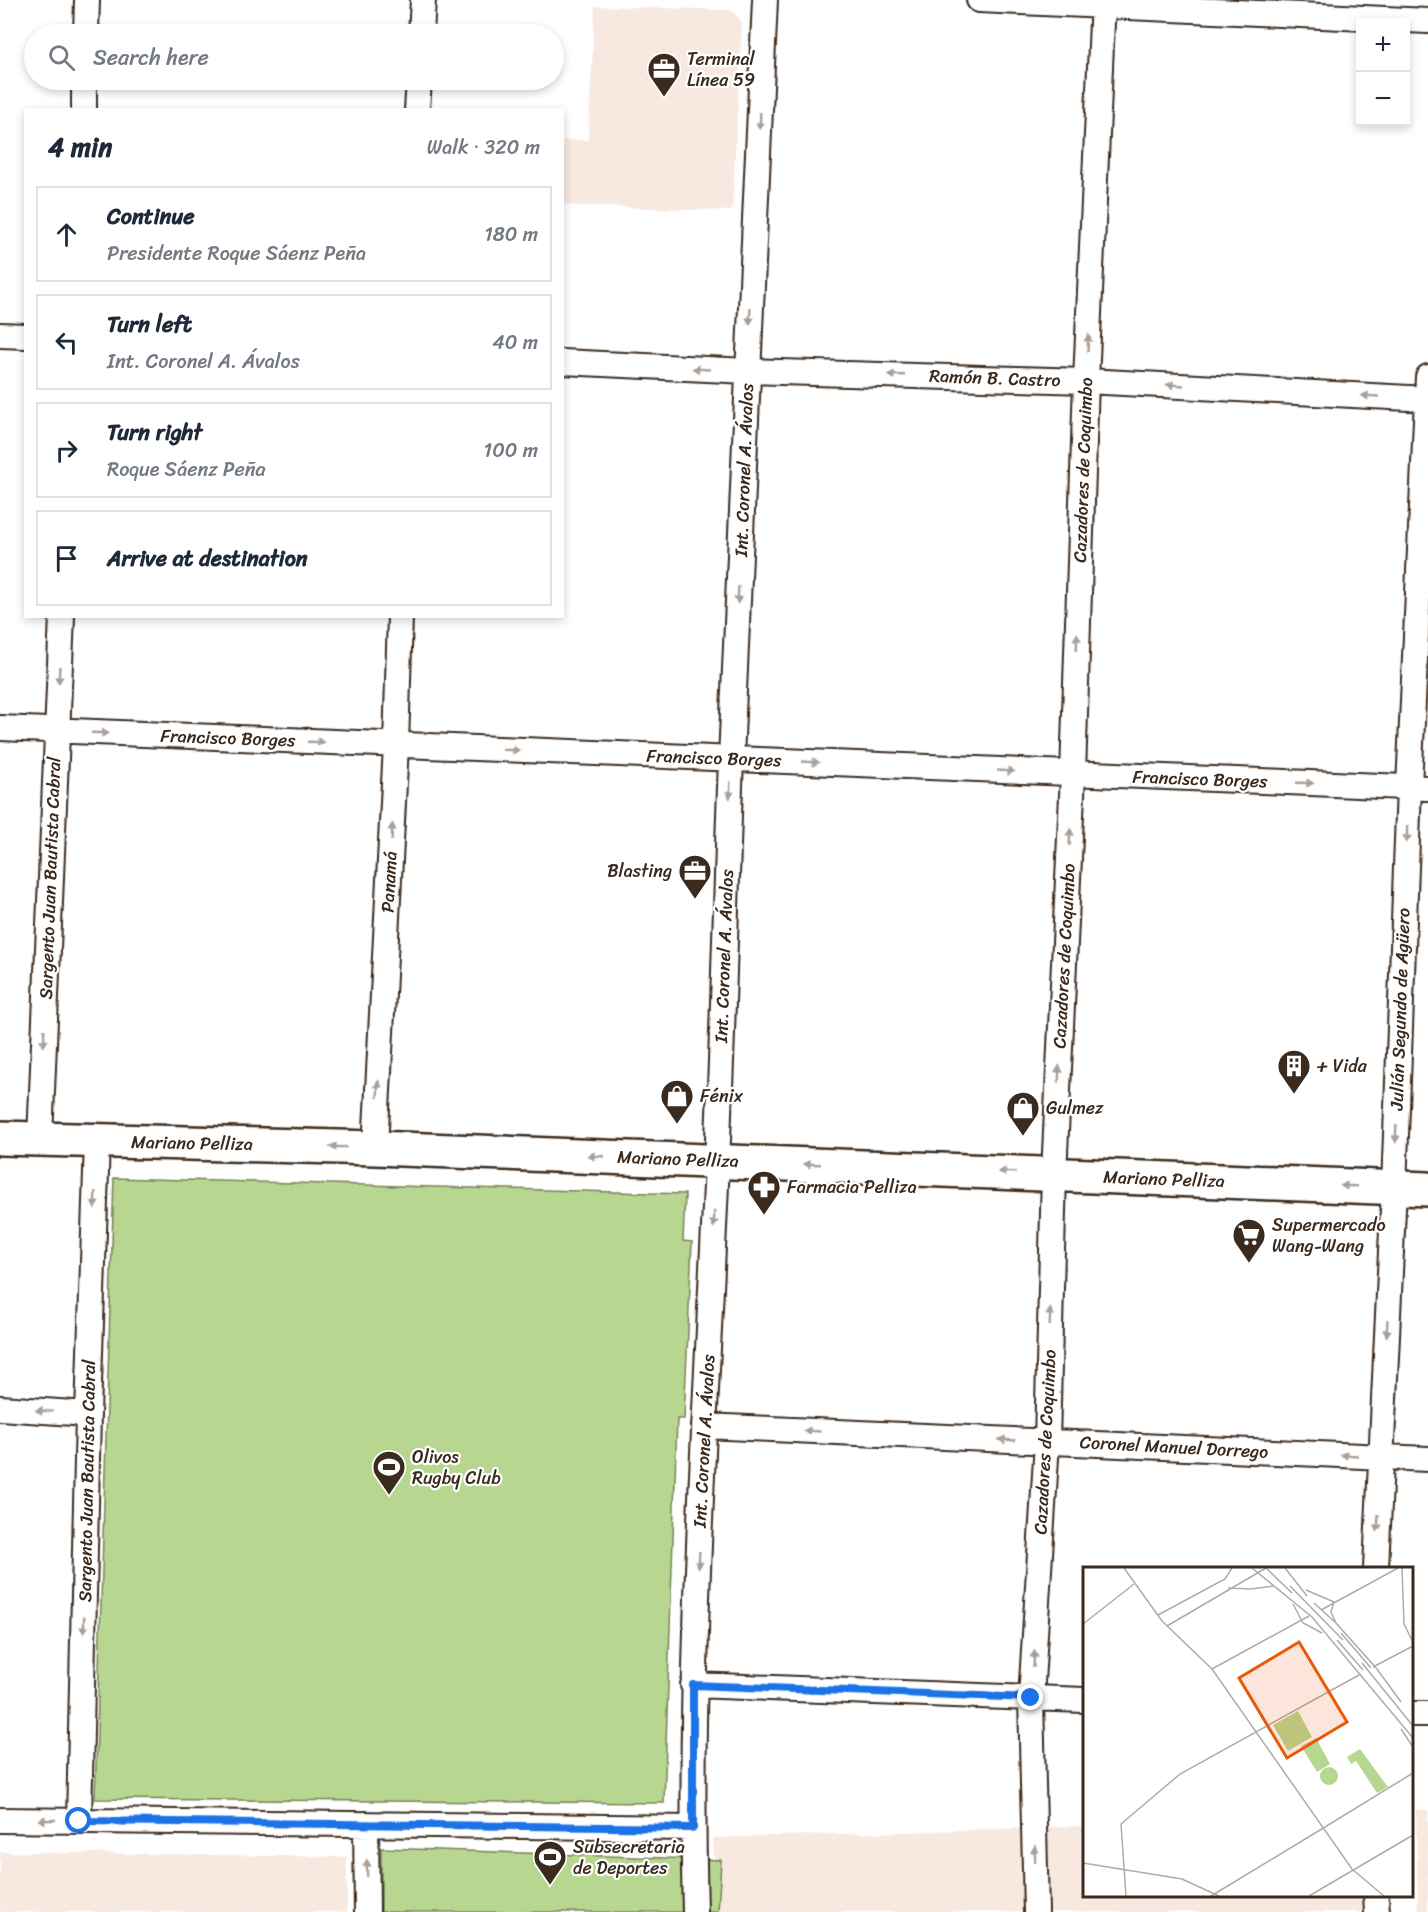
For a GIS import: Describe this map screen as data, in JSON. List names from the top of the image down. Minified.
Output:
{"streets":{"street":["Ramón B. Castro","Int. Coronel A. Ávalos","Cazadores de Coquimbo","Francisco Borges","Sargento Juan Bautista Cabral","Panamá","Julián Segundo de Agüero","Mariano Pelliza","Coronel Manuel Dorrego"]},"crossings":[["Ramón B. Castro","Int. Coronel A. Ávalos"],["Ramón B. Castro","Cazadores de Coquimbo"],["Ramón B. Castro","Julián Segundo de Agüero"],["Int. Coronel A. Ávalos","Francisco Borges"],["Int. Coronel A. Ávalos","Mariano Pelliza"],["Int. Coronel A. Ávalos","Coronel Manuel Dorrego"],["Cazadores de Coquimbo","Francisco Borges"],["Cazadores de Coquimbo","Mariano Pelliza"],["Cazadores de Coquimbo","Coronel Manuel Dorrego"],["Francisco Borges","Sargento Juan Bautista Cabral"],["Francisco Borges","Panamá"],["Francisco Borges","Julián Segundo de Agüero"],["Sargento Juan Bautista Cabral","Mariano Pelliza"],["Panamá","Mariano Pelliza"],["Julián Segundo de Agüero","Mariano Pelliza"],["Julián Segundo de Agüero","Coronel Manuel Dorrego"]],"one_way":["Ramón B. Castro","Int. Coronel A. Ávalos","Cazadores de Coquimbo","Francisco Borges","Sargento Juan Bautista Cabral","Panamá","Julián Segundo de Agüero","Mariano Pelliza","Coronel Manuel Dorrego"],"places":{"office":["Terminal Línea 59","Blasting"],"building":["+ Vida"],"shop":["Fénix","Gulmez"],"pharmacy":["Farmacia Pelliza"],"supermarket":["Supermercado Wang-Wang"],"sports":["Olivos Rugby Club","Subsecretaria de Deportes"]},"page":{"map_buttons":["+","−"],"search":"Search here","heading":["4 min","Walk · 320 m"],"list":[["Continue","Presidente Roque Sáenz Peña","180 m"],["Turn left","Int. Coronel A. Ávalos","40 m"],["Turn right","Roque Sáenz Peña","100 m"],"Arrive at destination"]}}
